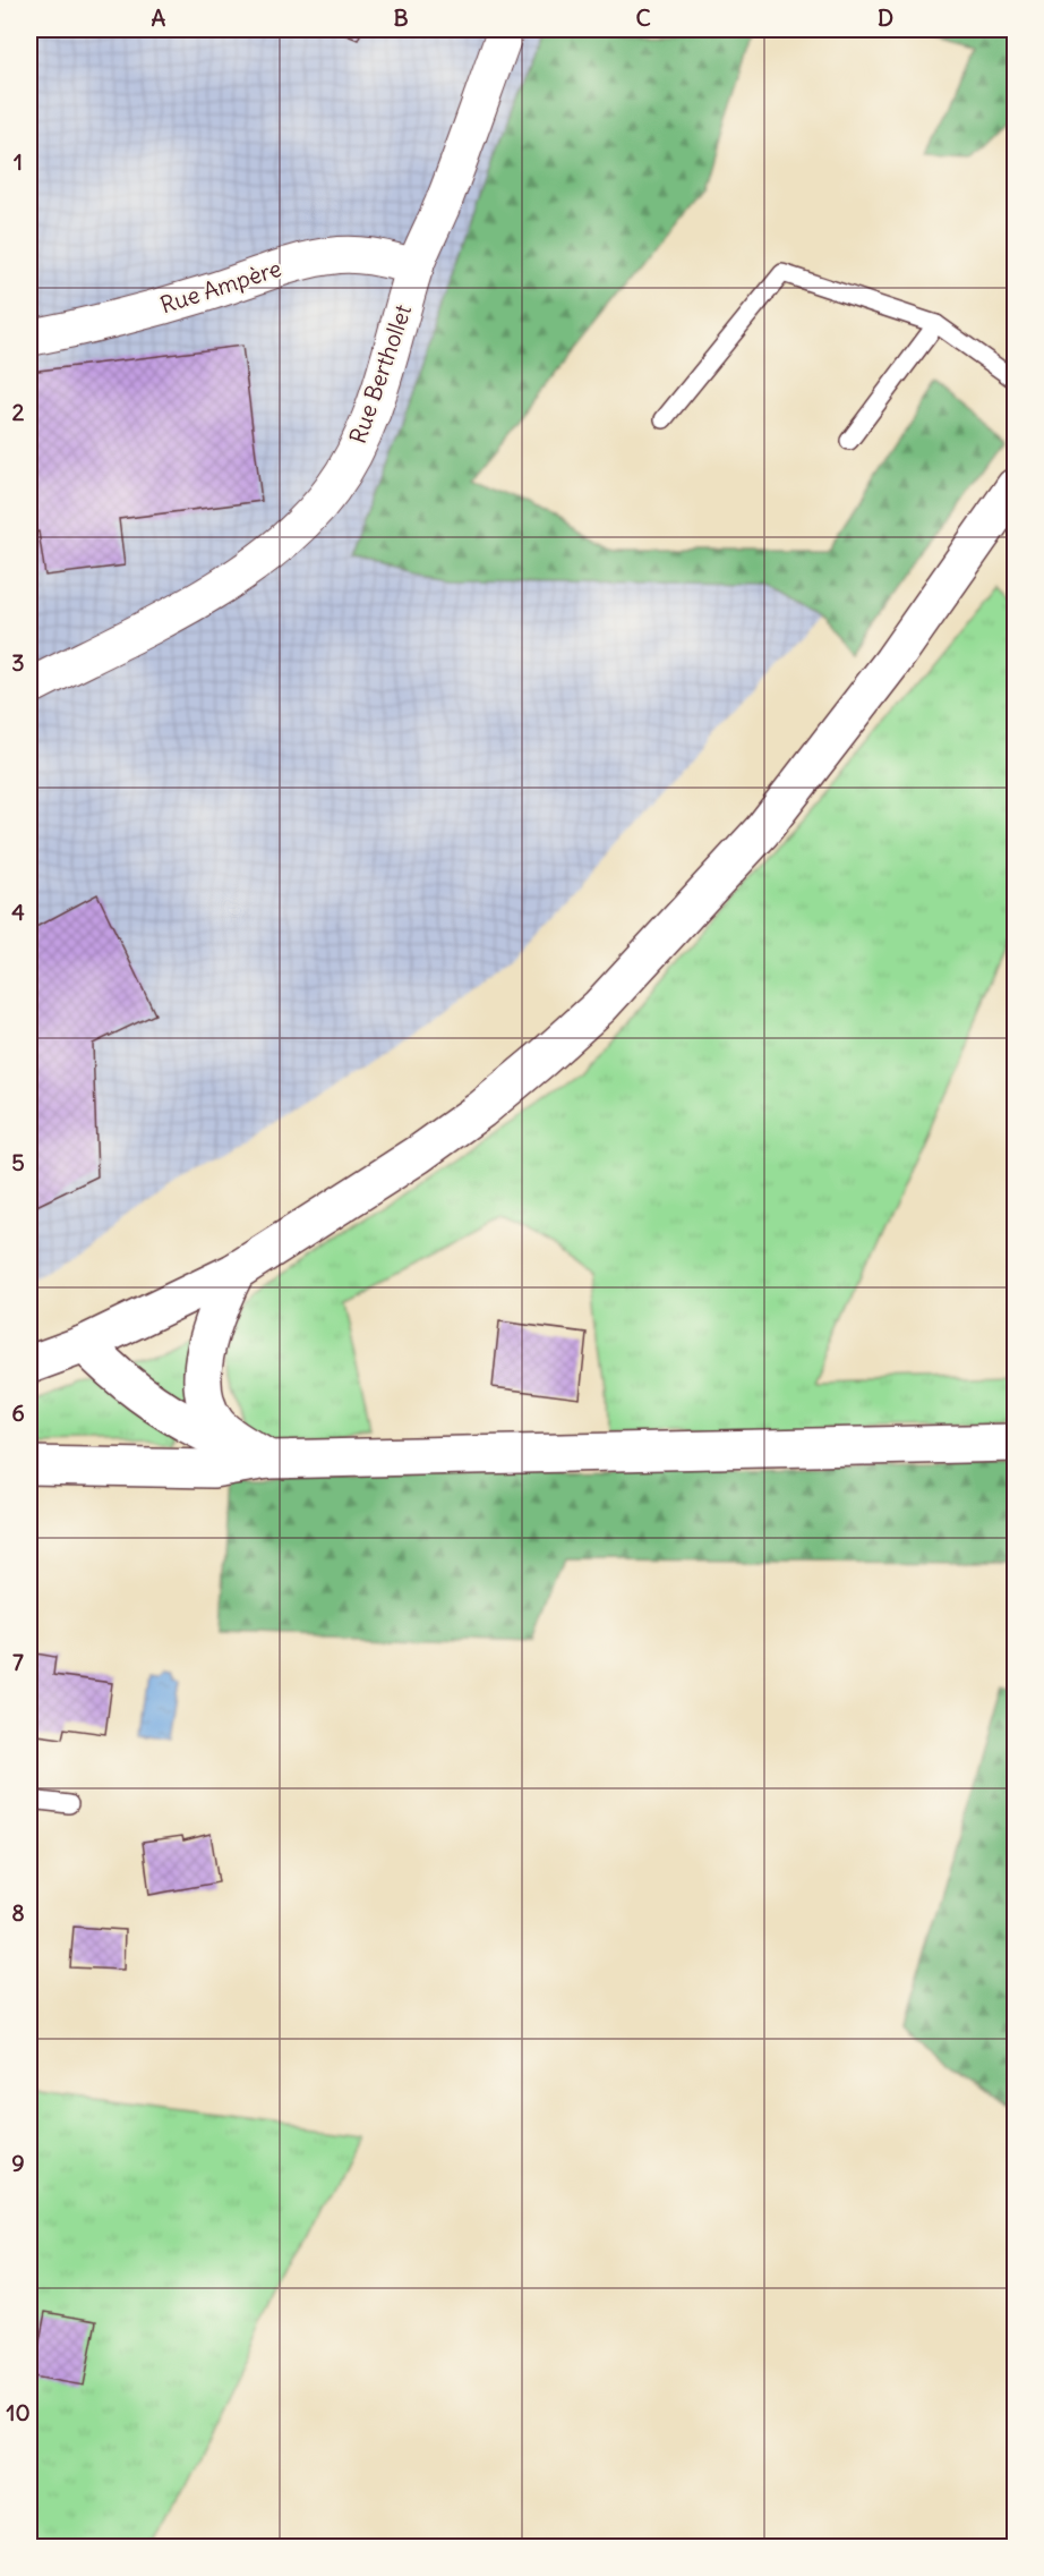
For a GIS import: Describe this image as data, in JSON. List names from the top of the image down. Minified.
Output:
{"streets":{"street":["Rue Ampère","Rue Berthollet"]},"crossings":[["Rue Ampère","Rue Berthollet"]],"grid":{"columns":["A","B","C","D"],"rows":["1","2","3","4","5","6","7","8","9","10"]}}
